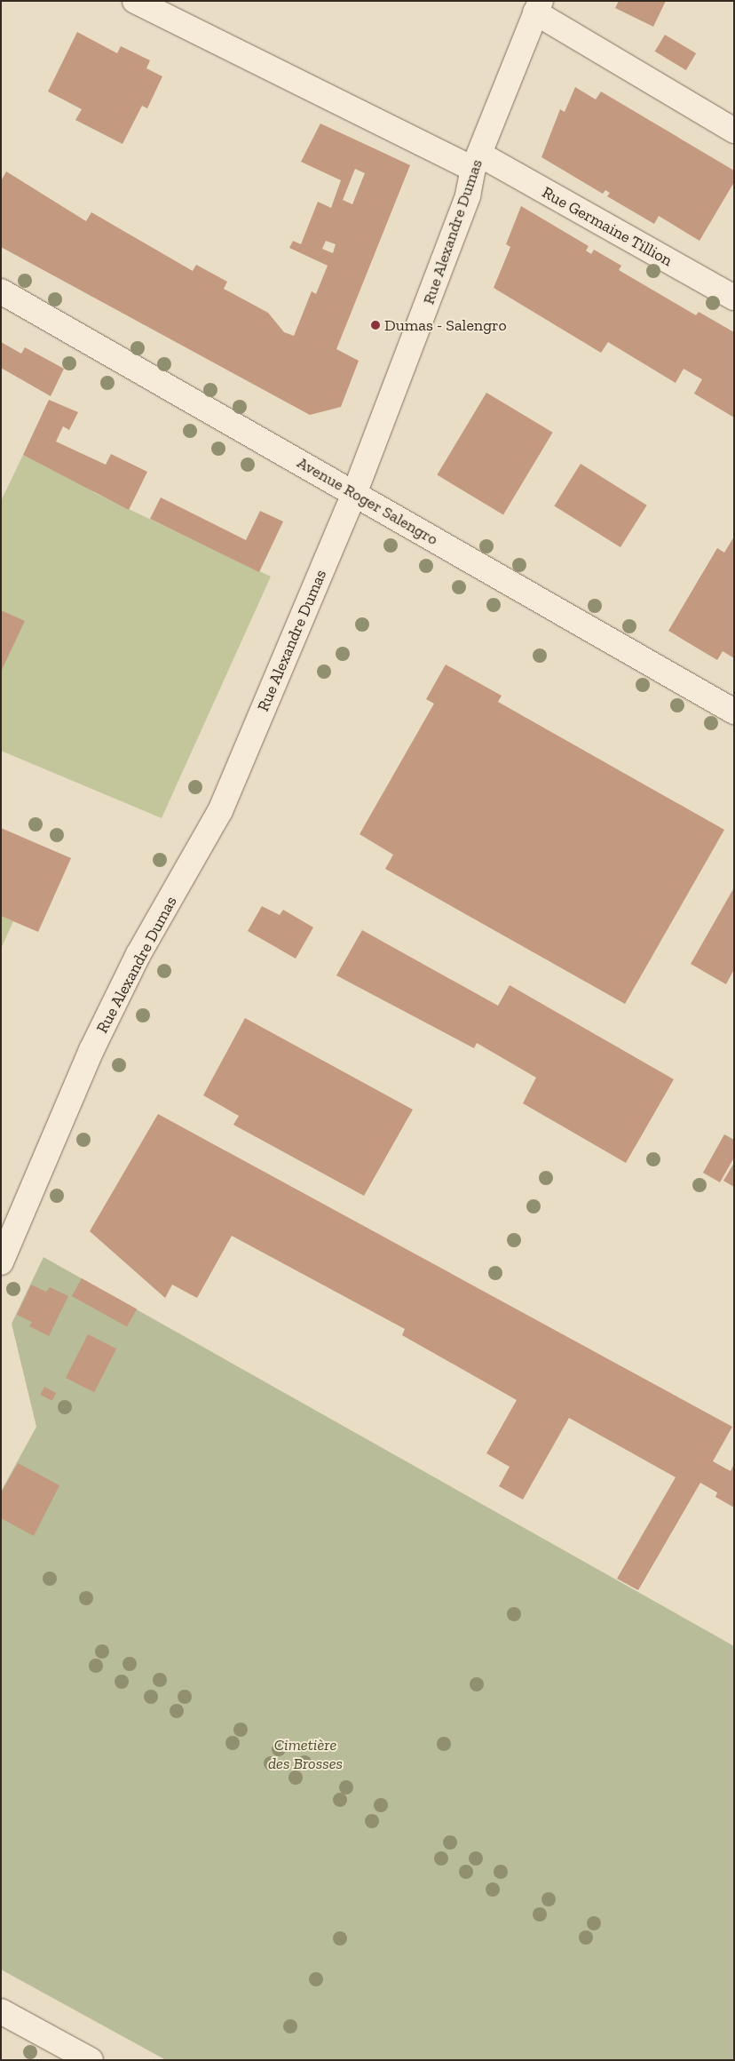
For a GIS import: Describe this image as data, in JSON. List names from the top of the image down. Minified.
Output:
{"streets":{"street":["Rue Germaine Tillion","Rue Alexandre Dumas","Avenue Roger Salengro"]},"crossings":[["Rue Germaine Tillion","Rue Alexandre Dumas"],["Rue Alexandre Dumas","Avenue Roger Salengro"]],"parks":["Cimetière des Brosses"],"places":["Dumas - Salengro"]}
